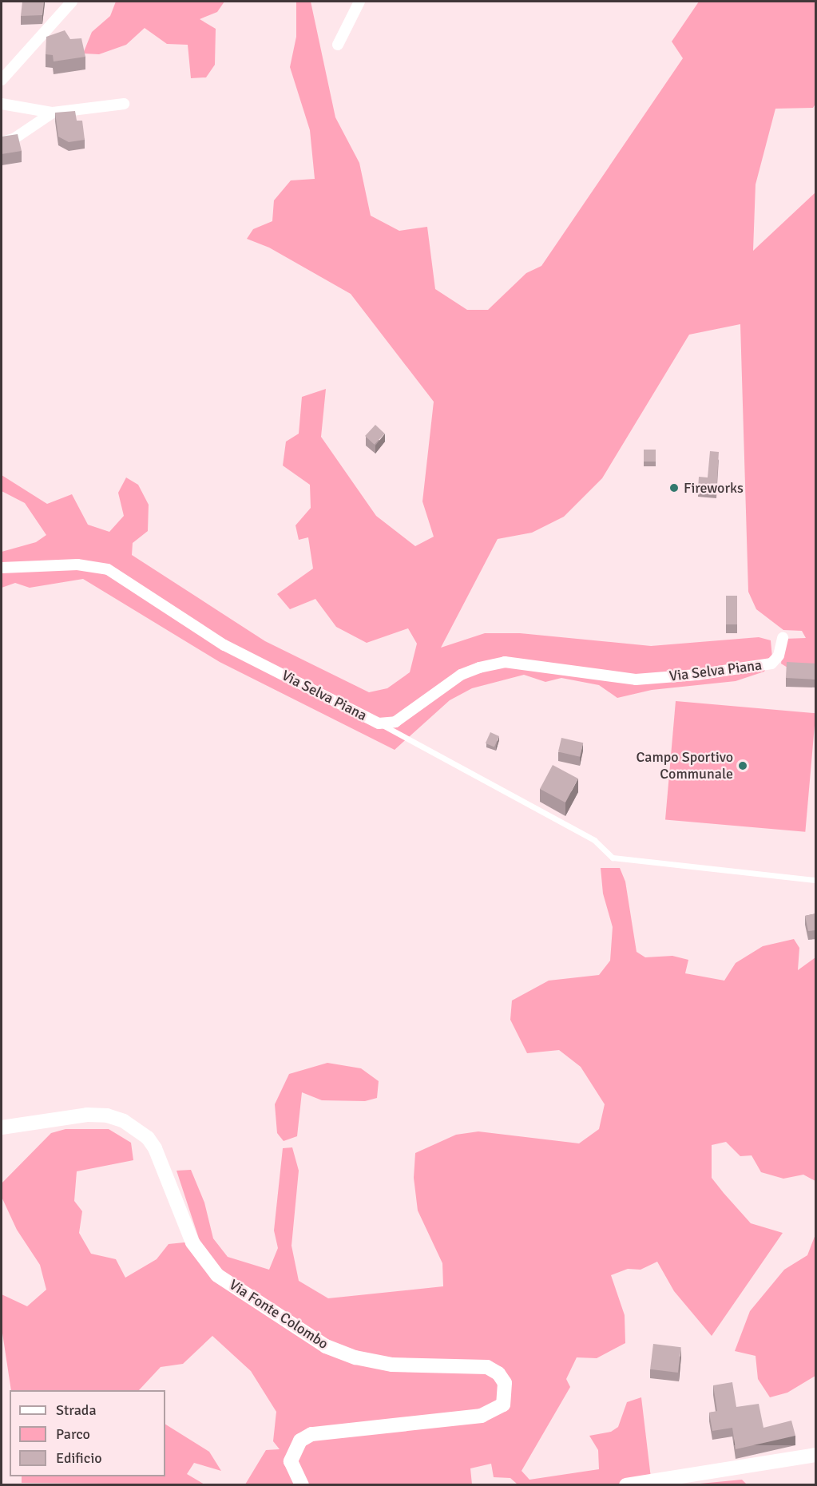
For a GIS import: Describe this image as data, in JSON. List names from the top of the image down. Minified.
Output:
{"streets":{"street":["Via Selva Piana","Via Fonte Colombo"]},"places":["Fireworks","Campo Sportivo Communale"],"legend":["Strada","Parco","Edificio"]}
